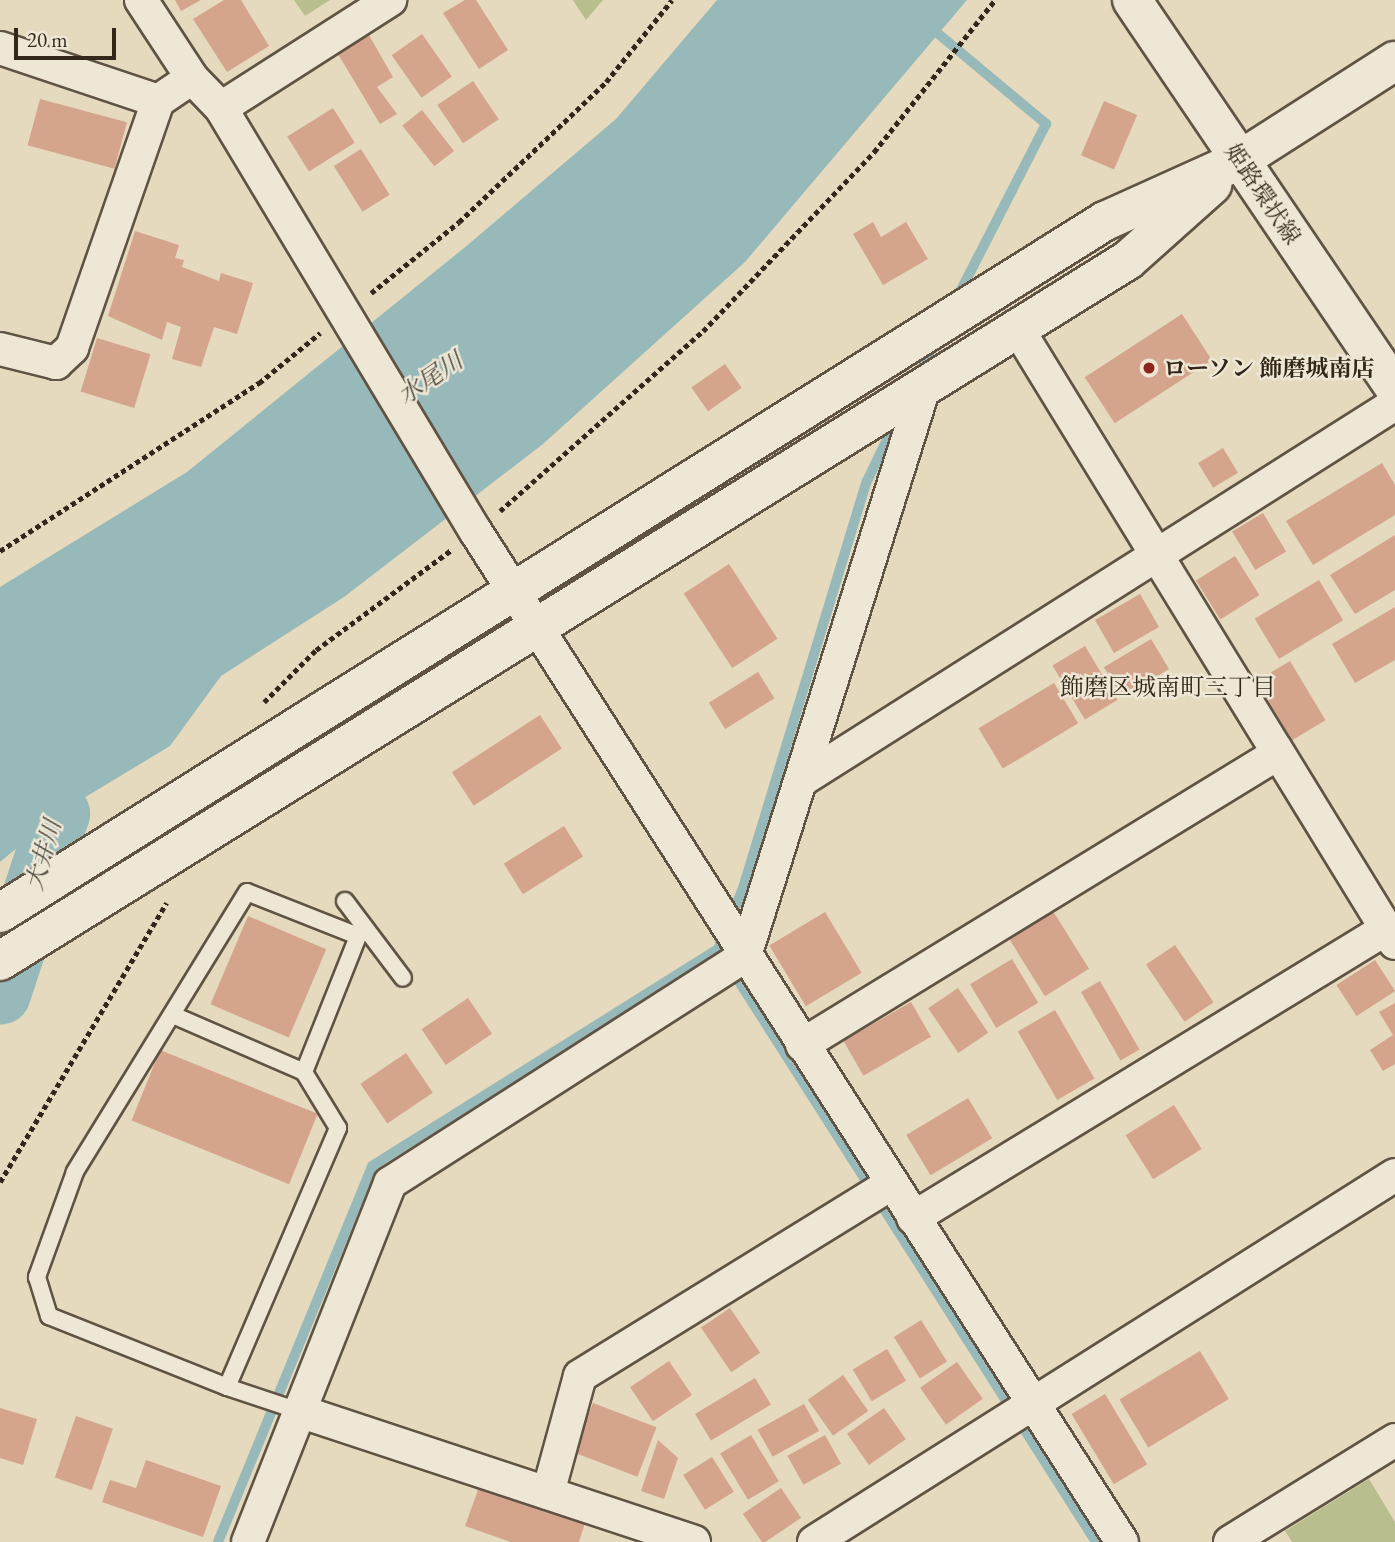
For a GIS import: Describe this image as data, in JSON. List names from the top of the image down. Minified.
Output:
{"streets":{"street":["姫路環状線"]},"districts":["飾磨区城南町三丁目"],"water":["水尾川","大井川"],"places":["ローソン 飾磨城南店"],"scale_bar":"20 m"}
